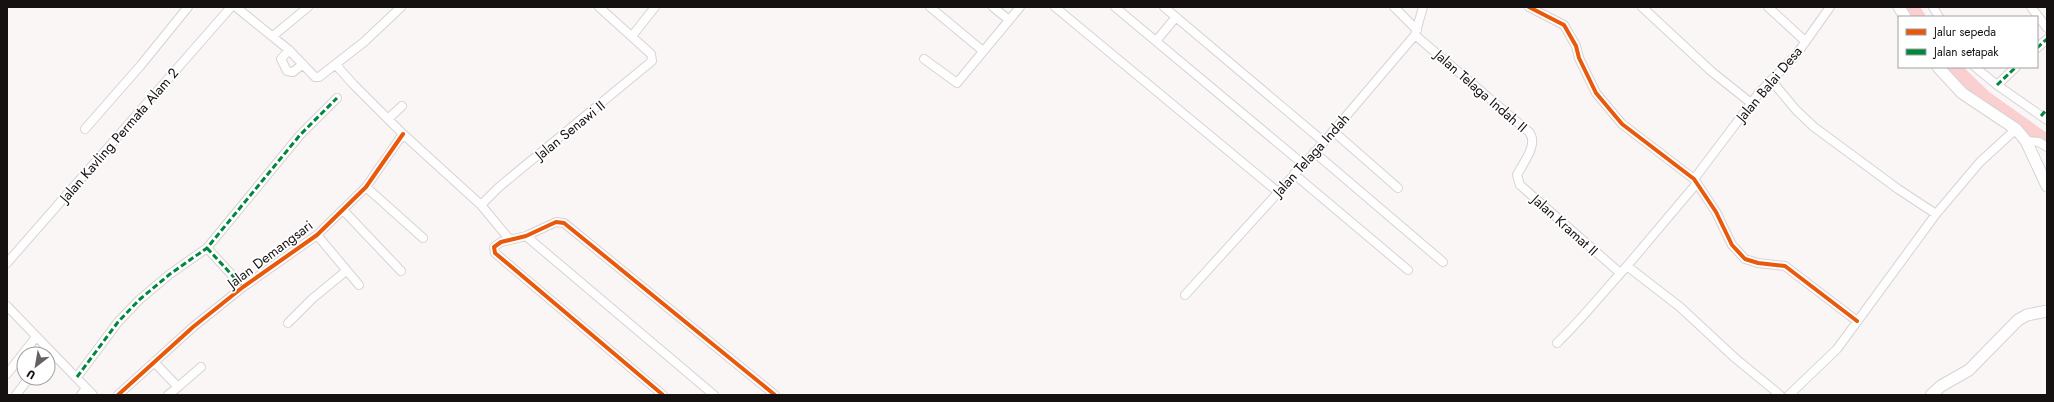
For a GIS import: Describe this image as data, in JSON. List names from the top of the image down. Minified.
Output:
{"streets":{"street":["Jalan Balai Desa","Jalan Telaga Indah II","Jalan Senawi II","Jalan Kavling Permata Alam 2","Jalan Telaga Indah","Jalan Kramat II","Jalan Demangsari"]},"crossings":[["Jalan Balai Desa","Jalan Kramat II"],["Jalan Telaga Indah II","Jalan Telaga Indah"],["Jalan Telaga Indah II","Jalan Kramat II"]],"legend":["Jalur sepeda","Jalan setapak"],"north":"bottom left"}
